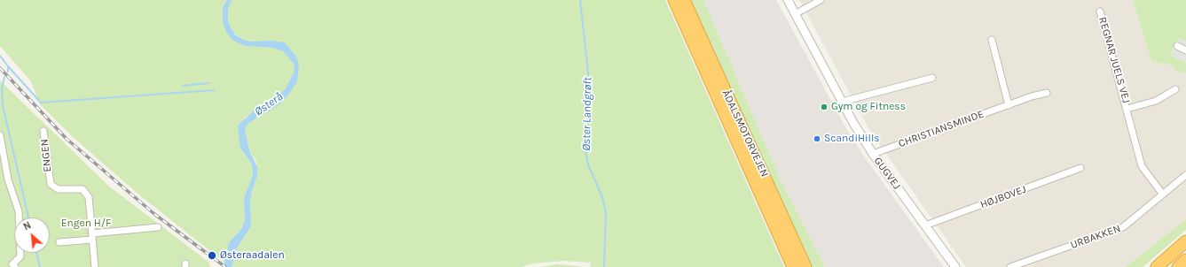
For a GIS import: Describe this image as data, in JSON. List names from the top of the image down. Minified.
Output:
{"streets":{"highway":["ÅDALSMOTORVEJEN"],"street":["REGNAR JUELS VEJ","CHRISTIANSMINDE","ENGEN","GUGVEJ","HØJBOVEJ","URBAKKEN"]},"crossings":[["REGNAR JUELS VEJ","URBAKKEN"],["CHRISTIANSMINDE","GUGVEJ"],["GUGVEJ","HØJBOVEJ"]],"water":["Østerå","Øster Landgrøft"],"parks":["Engen H/F"],"places":["Gym og Fitness","ScandiHills","Østeraadalen"],"north":"top left"}
